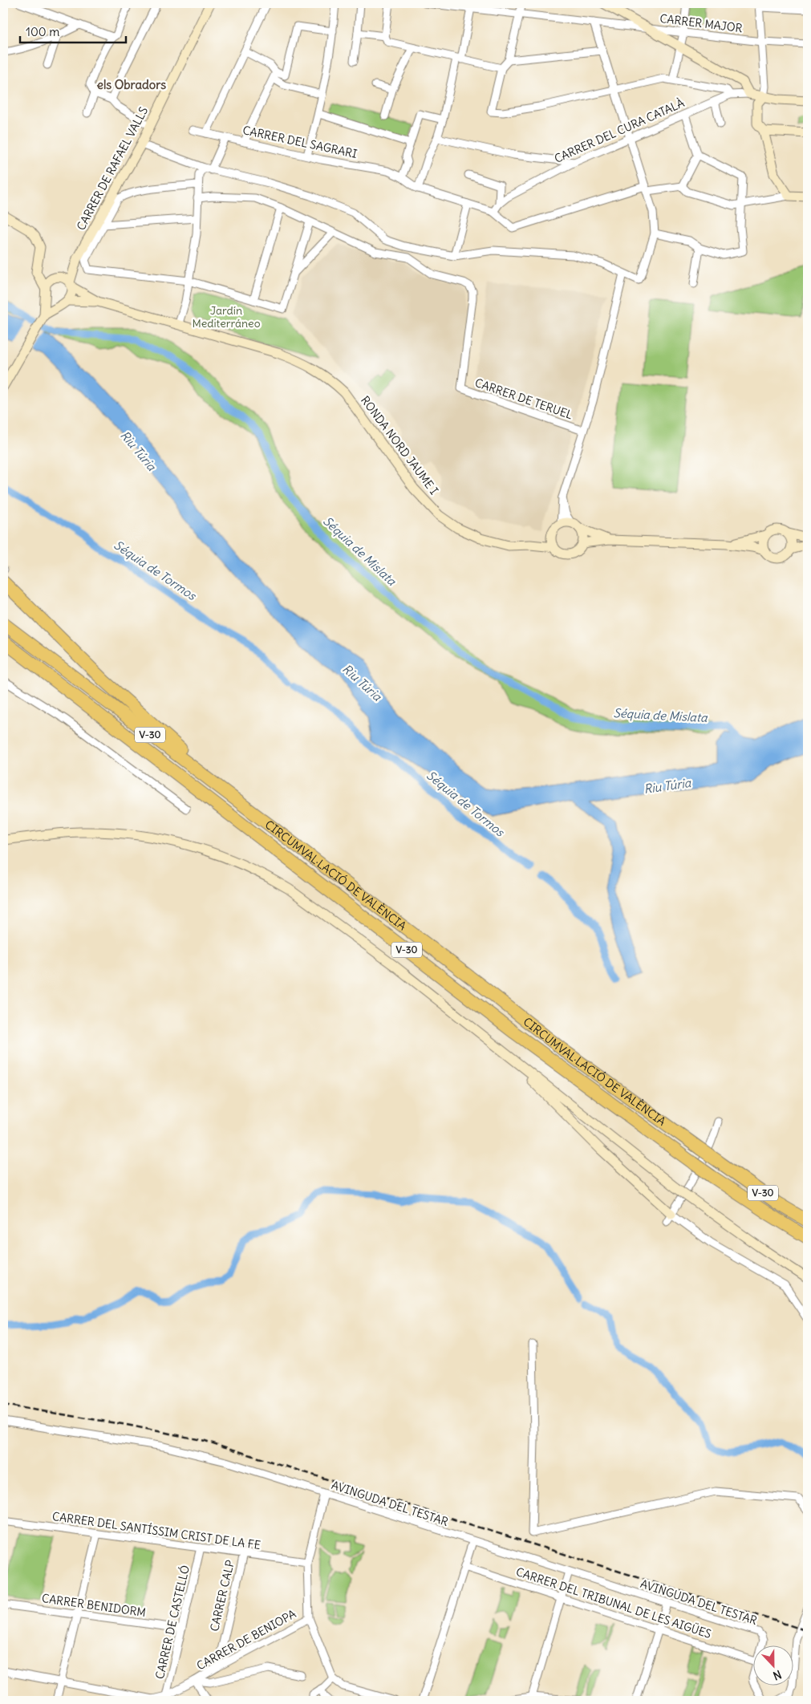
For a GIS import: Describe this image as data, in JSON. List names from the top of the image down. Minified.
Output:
{"streets":{"highway":["V-30","CIRCUMVAL·LACIÓ DE VALÈNCIA"],"street":["CARRER MAJOR","CARRER DEL CURA CATALÀ","CARRER DEL SAGRARI","CARRER DE RAFAEL VALLS","CARRER DE TERUEL","RONDA NORD JAUME I","AVINGUDA DEL TESTAR","CARRER DEL SANTÍSSIM CRIST DE LA FE","CARRER CALP","CARRER DEL TRIBUNAL DE LES AIGÜES","CARRER BENIDORM","CARRER DE CASTELLÓ","CARRER DE BENIOPA"]},"crossings":[["CARRER DEL CURA CATALÀ","CARRER DEL SAGRARI"],["CARRER DEL SANTÍSSIM CRIST DE LA FE","CARRER CALP"],["CARRER DEL SANTÍSSIM CRIST DE LA FE","CARRER DE CASTELLÓ"],["CARRER CALP","CARRER DE BENIOPA"],["CARRER BENIDORM","CARRER DE CASTELLÓ"],["CARRER DE CASTELLÓ","CARRER DE BENIOPA"]],"districts":["els Obradors"],"water":["Riu Túria","Séquia de Mislata","Séquia de Tormos"],"parks":["Jardín Mediterráneo"],"scale_bar":"100 m","north":"bottom"}
